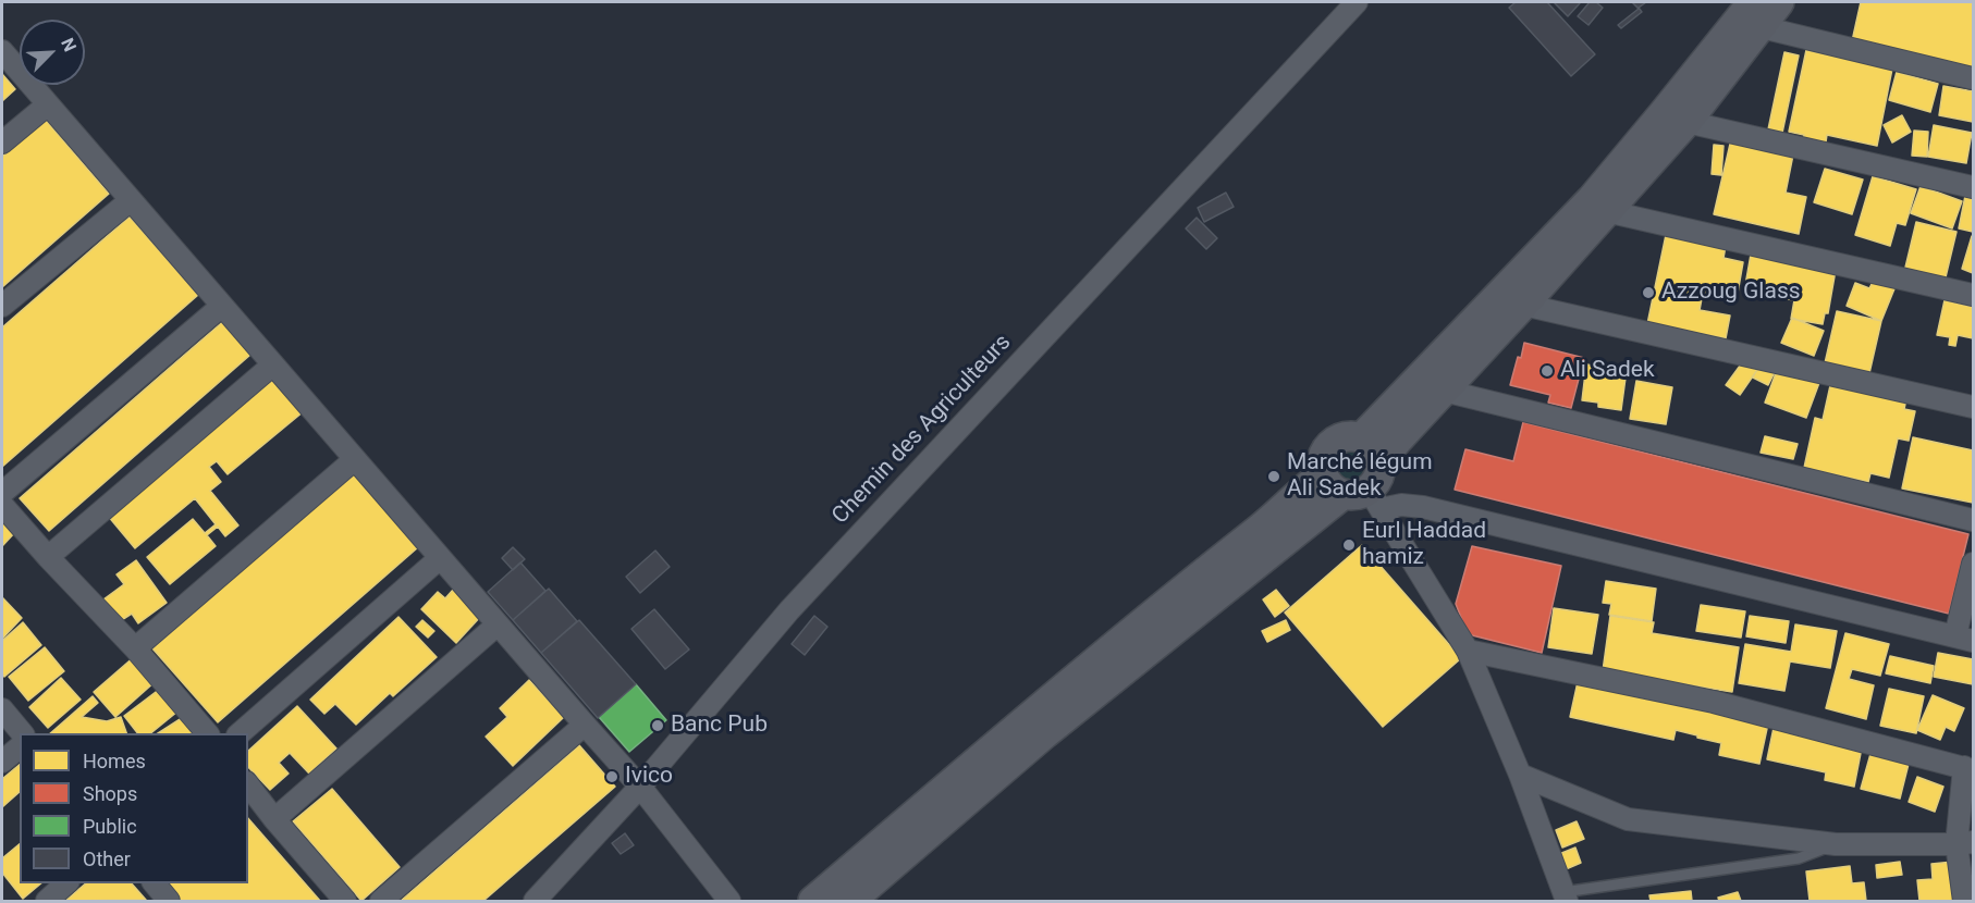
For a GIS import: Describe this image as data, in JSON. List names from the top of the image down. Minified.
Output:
{"streets":{"street":["Chemin des Agriculteurs"]},"places":["Azzoug Glass","Ali Sadek","Marché légum Ali Sadek","Eurl Haddad hamiz","Banc Pub","Ivico"],"legend":["Homes","Shops","Public","Other"],"north":"top right"}
